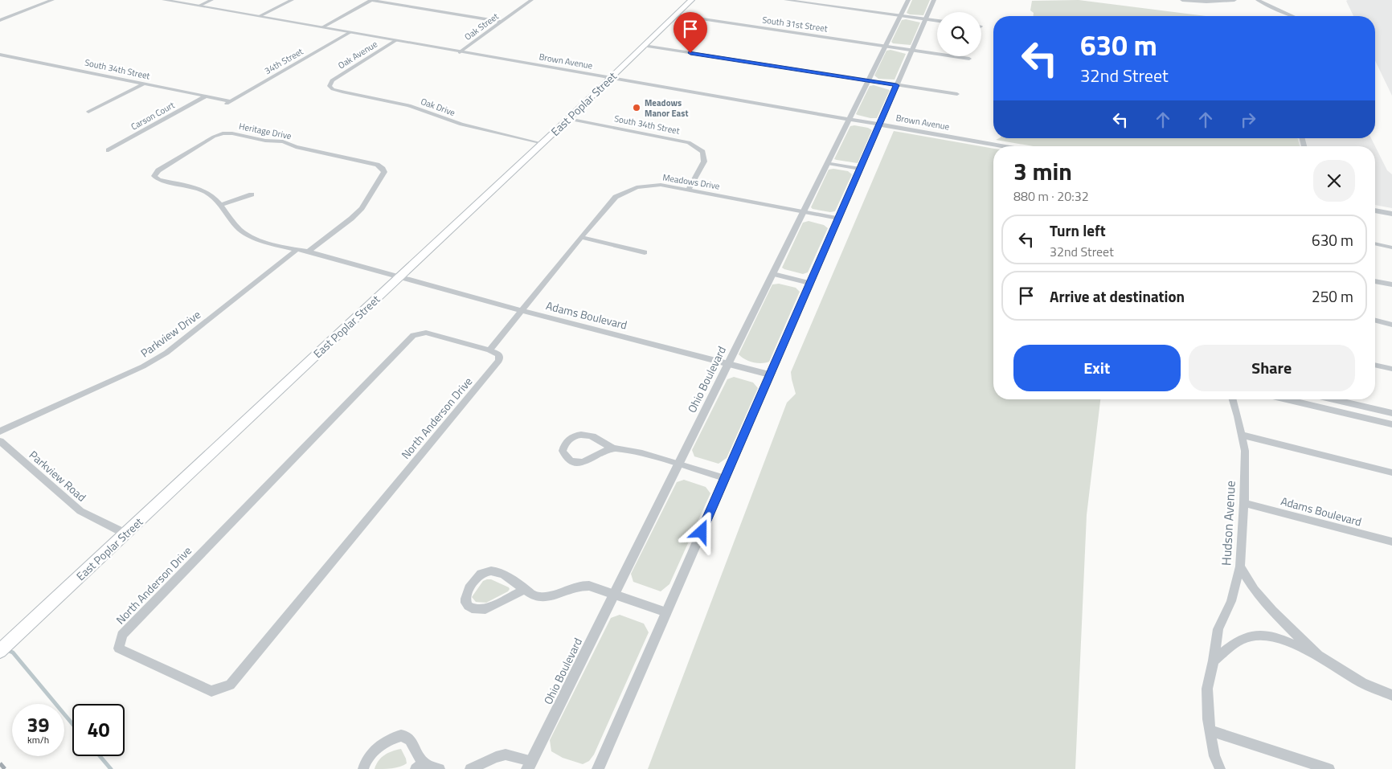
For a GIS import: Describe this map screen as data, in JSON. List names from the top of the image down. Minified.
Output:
{"streets":{"main road":["East Poplar Street"],"street":["South 31st Street","Oak Street","Oak Avenue","34th Street","Brown Avenue","South 34th Street","Oak Drive","Carson Court","Heritage Drive","Meadows Drive","Adams Boulevard","Parkview Drive","Ohio Boulevard","North Anderson Drive","Parkview Road","Hudson Avenue"]},"crossings":[["South 31st Street","East Poplar Street"],["South 31st Street","Ohio Boulevard"],["Oak Street","Brown Avenue"],["Oak Avenue","Brown Avenue"],["Oak Avenue","Oak Drive"],["34th Street","Brown Avenue"],["34th Street","South 34th Street"],["Brown Avenue","East Poplar Street"],["Brown Avenue","Ohio Boulevard"],["South 34th Street","East Poplar Street"],["South 34th Street","Carson Court"],["South 34th Street","Meadows Drive"],["East Poplar Street","Oak Drive"],["East Poplar Street","Heritage Drive"],["East Poplar Street","Adams Boulevard"],["East Poplar Street","Parkview Road"],["Heritage Drive","Adams Boulevard"],["Heritage Drive","Parkview Drive"],["Meadows Drive","Adams Boulevard"],["Meadows Drive","Ohio Boulevard"],["Adams Boulevard","Ohio Boulevard"],["Adams Boulevard","Hudson Avenue"]],"places":["Meadows Manor East"],"page":{"turn":["630 m","32nd Street"],"heading":["3 min","880 m · 20:32"],"list":[{"name":"Turn left","note":"32nd Street","value":"630 m"},{"name":"Arrive at destination","value":"250 m"}],"buttons":["Exit","Share"],"speed":"39 km/h","limit":"40"}}
